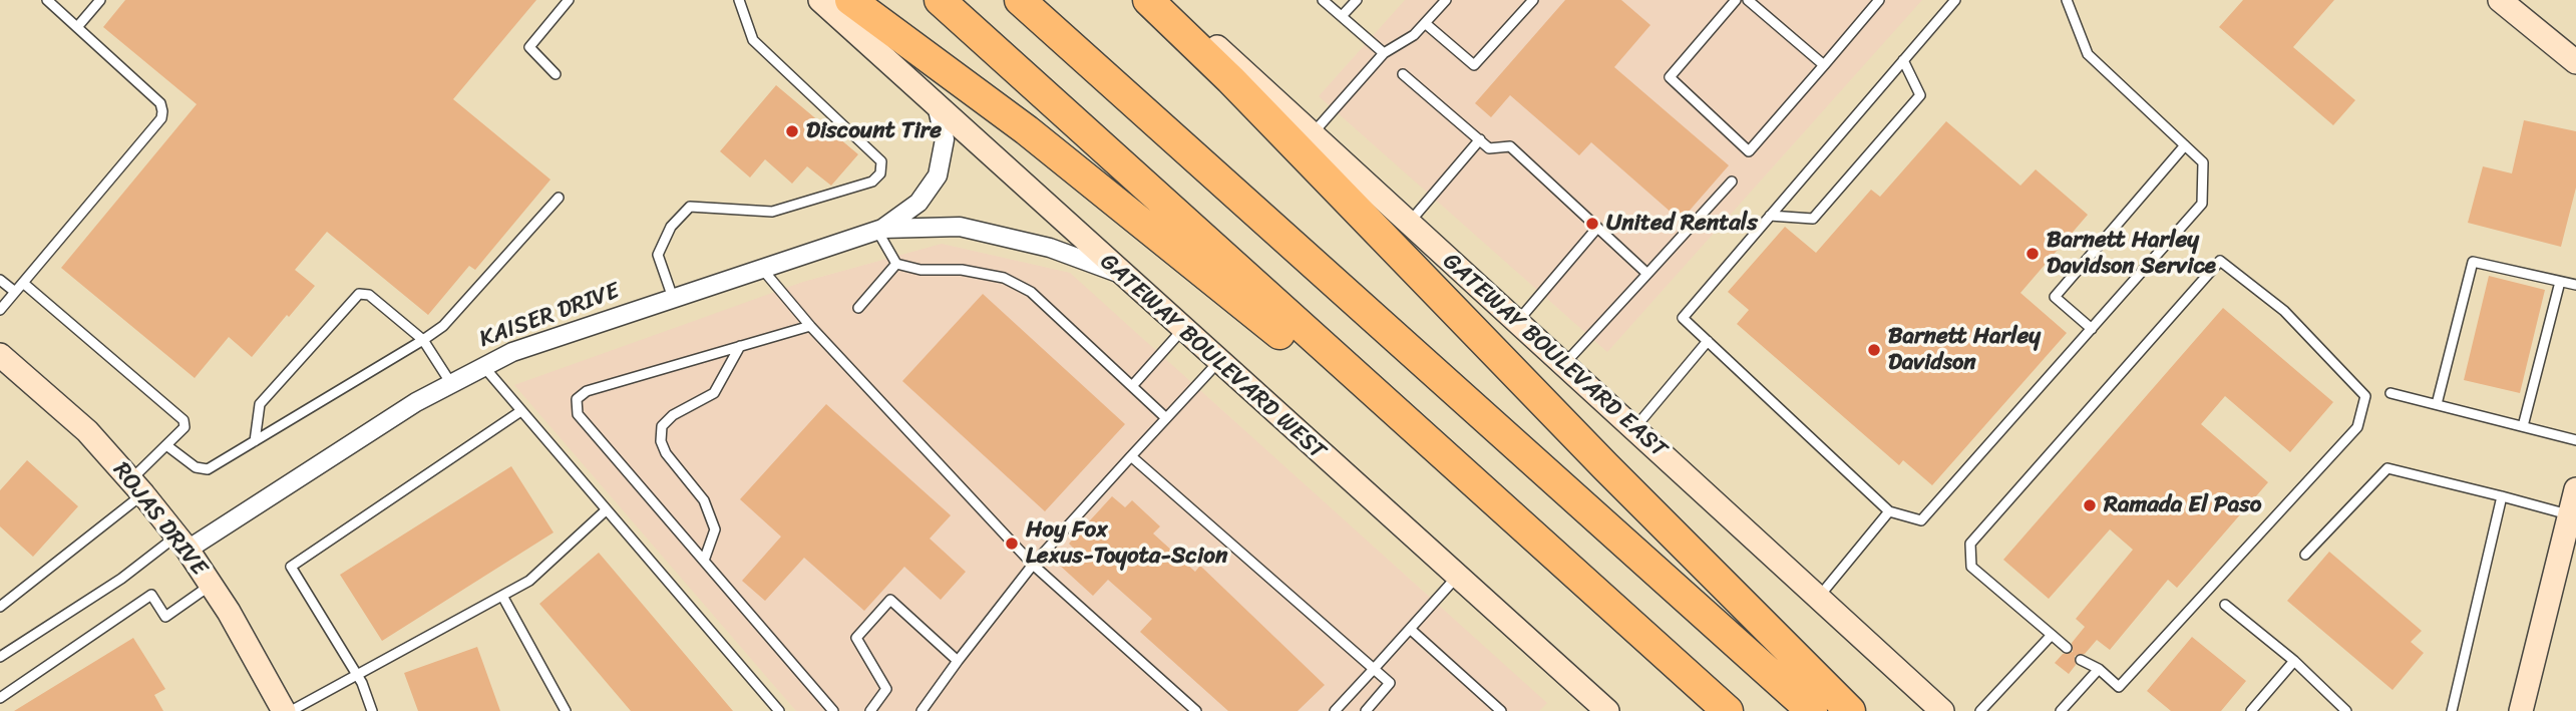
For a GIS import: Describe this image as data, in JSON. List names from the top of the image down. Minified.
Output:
{"streets":{"main road":["GATEWAY BOULEVARD EAST","GATEWAY BOULEVARD WEST","ROJAS DRIVE"],"street":["KAISER DRIVE"]},"crossings":[["KAISER DRIVE","GATEWAY BOULEVARD WEST"],["KAISER DRIVE","ROJAS DRIVE"]],"places":["Discount Tire","United Rentals","Barnett Harley Davidson Service","Barnett Harley Davidson","Ramada El Paso","Hoy Fox Lexus-Toyota-Scion"]}
